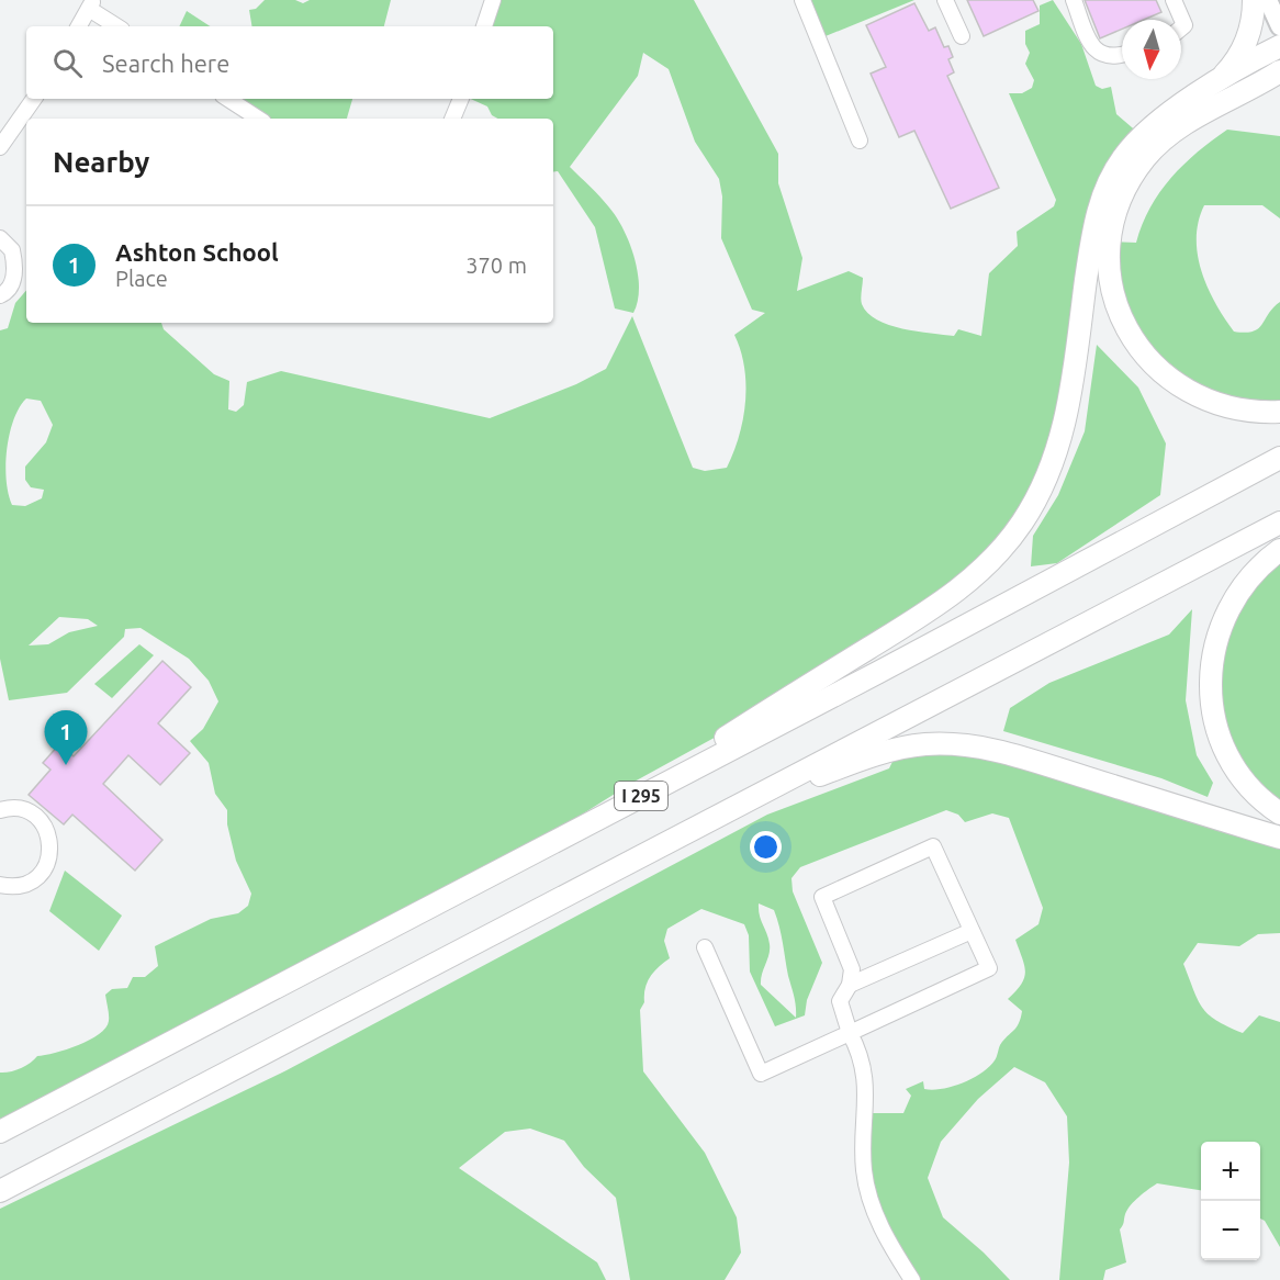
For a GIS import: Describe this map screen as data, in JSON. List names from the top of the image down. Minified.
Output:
{"streets":{"highway":["I 295"]},"north":"bottom","page":{"search":"Search here","heading":"Nearby","list":[{"mark":"1","name":"Ashton School","note":"Place","value":"370 m"}],"pins":"1","map_buttons":["+","−"]}}
